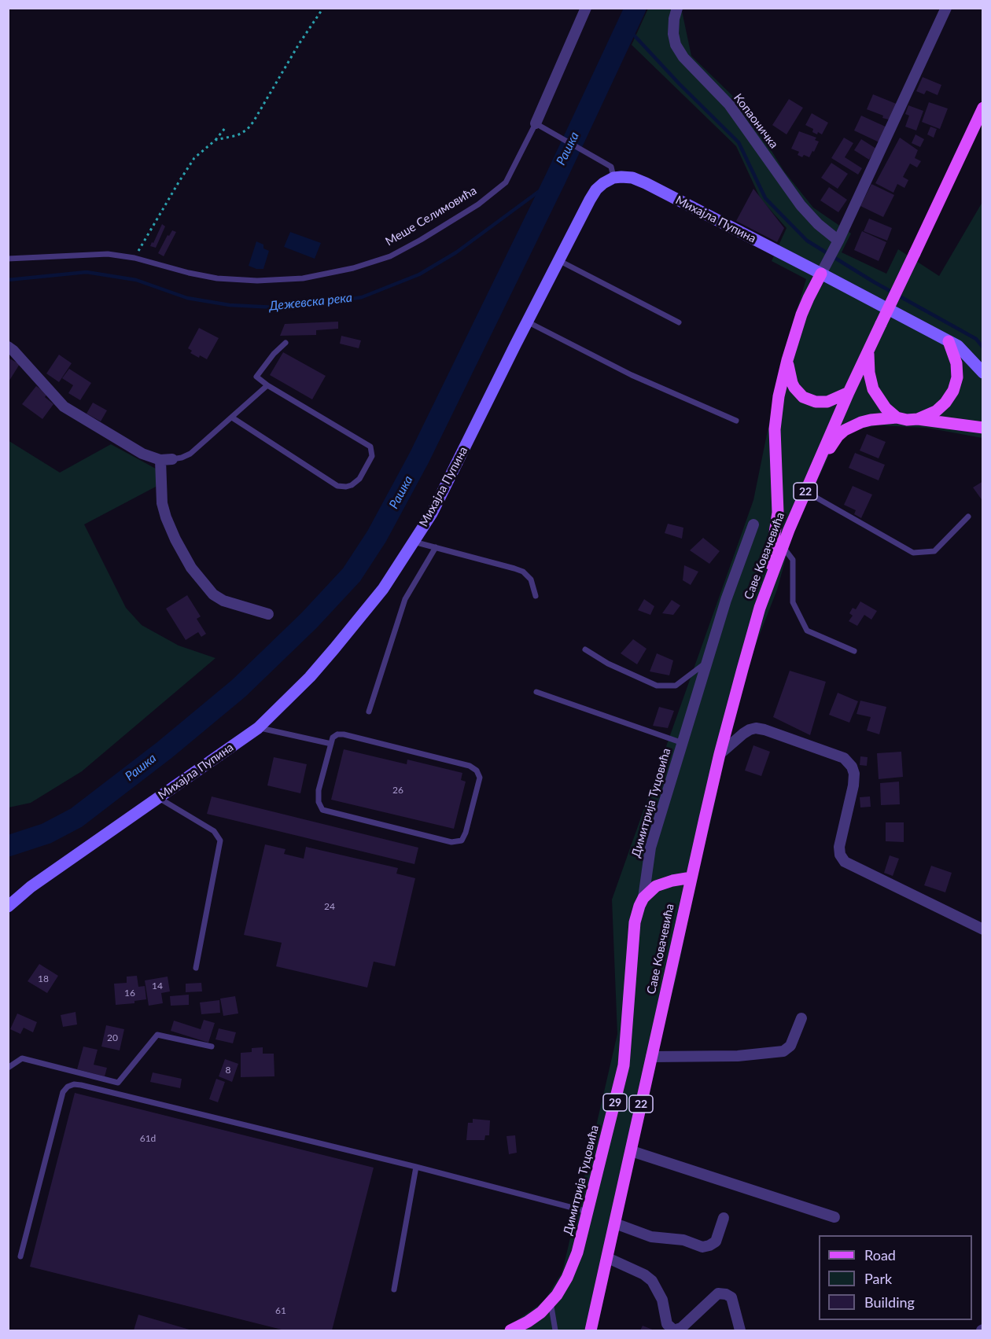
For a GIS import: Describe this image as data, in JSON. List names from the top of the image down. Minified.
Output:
{"streets":{"main road":["22","Саве Ковачевића","Димитрија Туцовића","29"],"street":["Копаоничка","Меше Селимовића","Михајла Пупина"]},"water":["Рашка","Дежевска река"],"house_numbers":["26","24","18","14","16","20","8","61d","61"],"legend":["Road","Park","Building"]}
